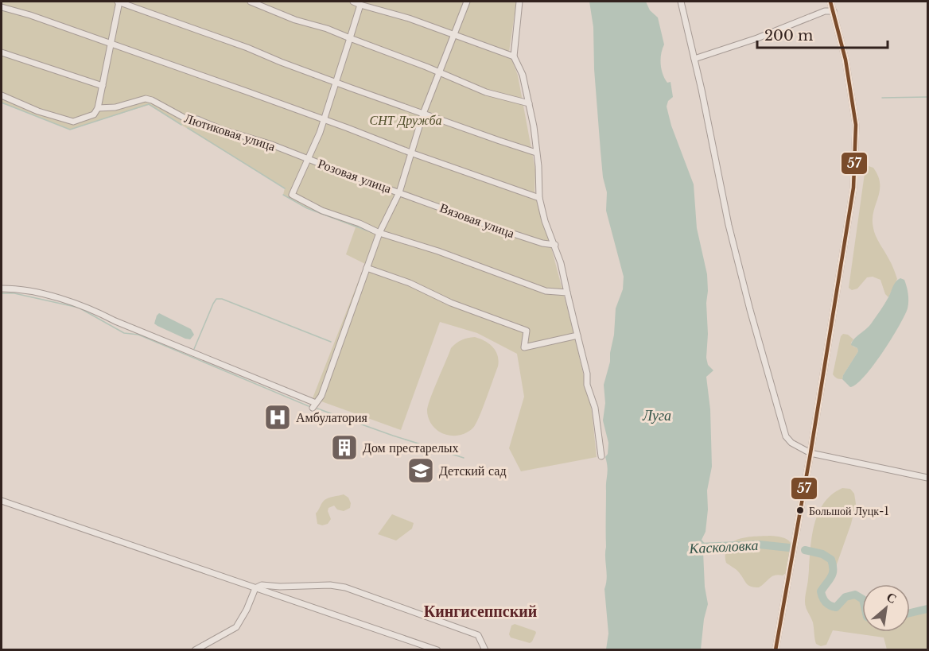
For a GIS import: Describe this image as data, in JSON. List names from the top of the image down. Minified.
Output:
{"streets":{"street":["Лютиковая улица","Розовая улица","Вязовая улица"]},"crossings":[["Лютиковая улица","Розовая улица"],["Розовая улица","Вязовая улица"]],"districts":["Кингисеппский"],"water":["Луга","Касколовка"],"parks":["СНТ Дружба"],"places":{"hospital":["Амбулатория"],"building":["Дом престарелых"],"school or university":["Детский сад"],"other":["Большой Луцк-1"]},"lines":["transit line 57"],"scale_bar":"200 m","north":"top right"}
